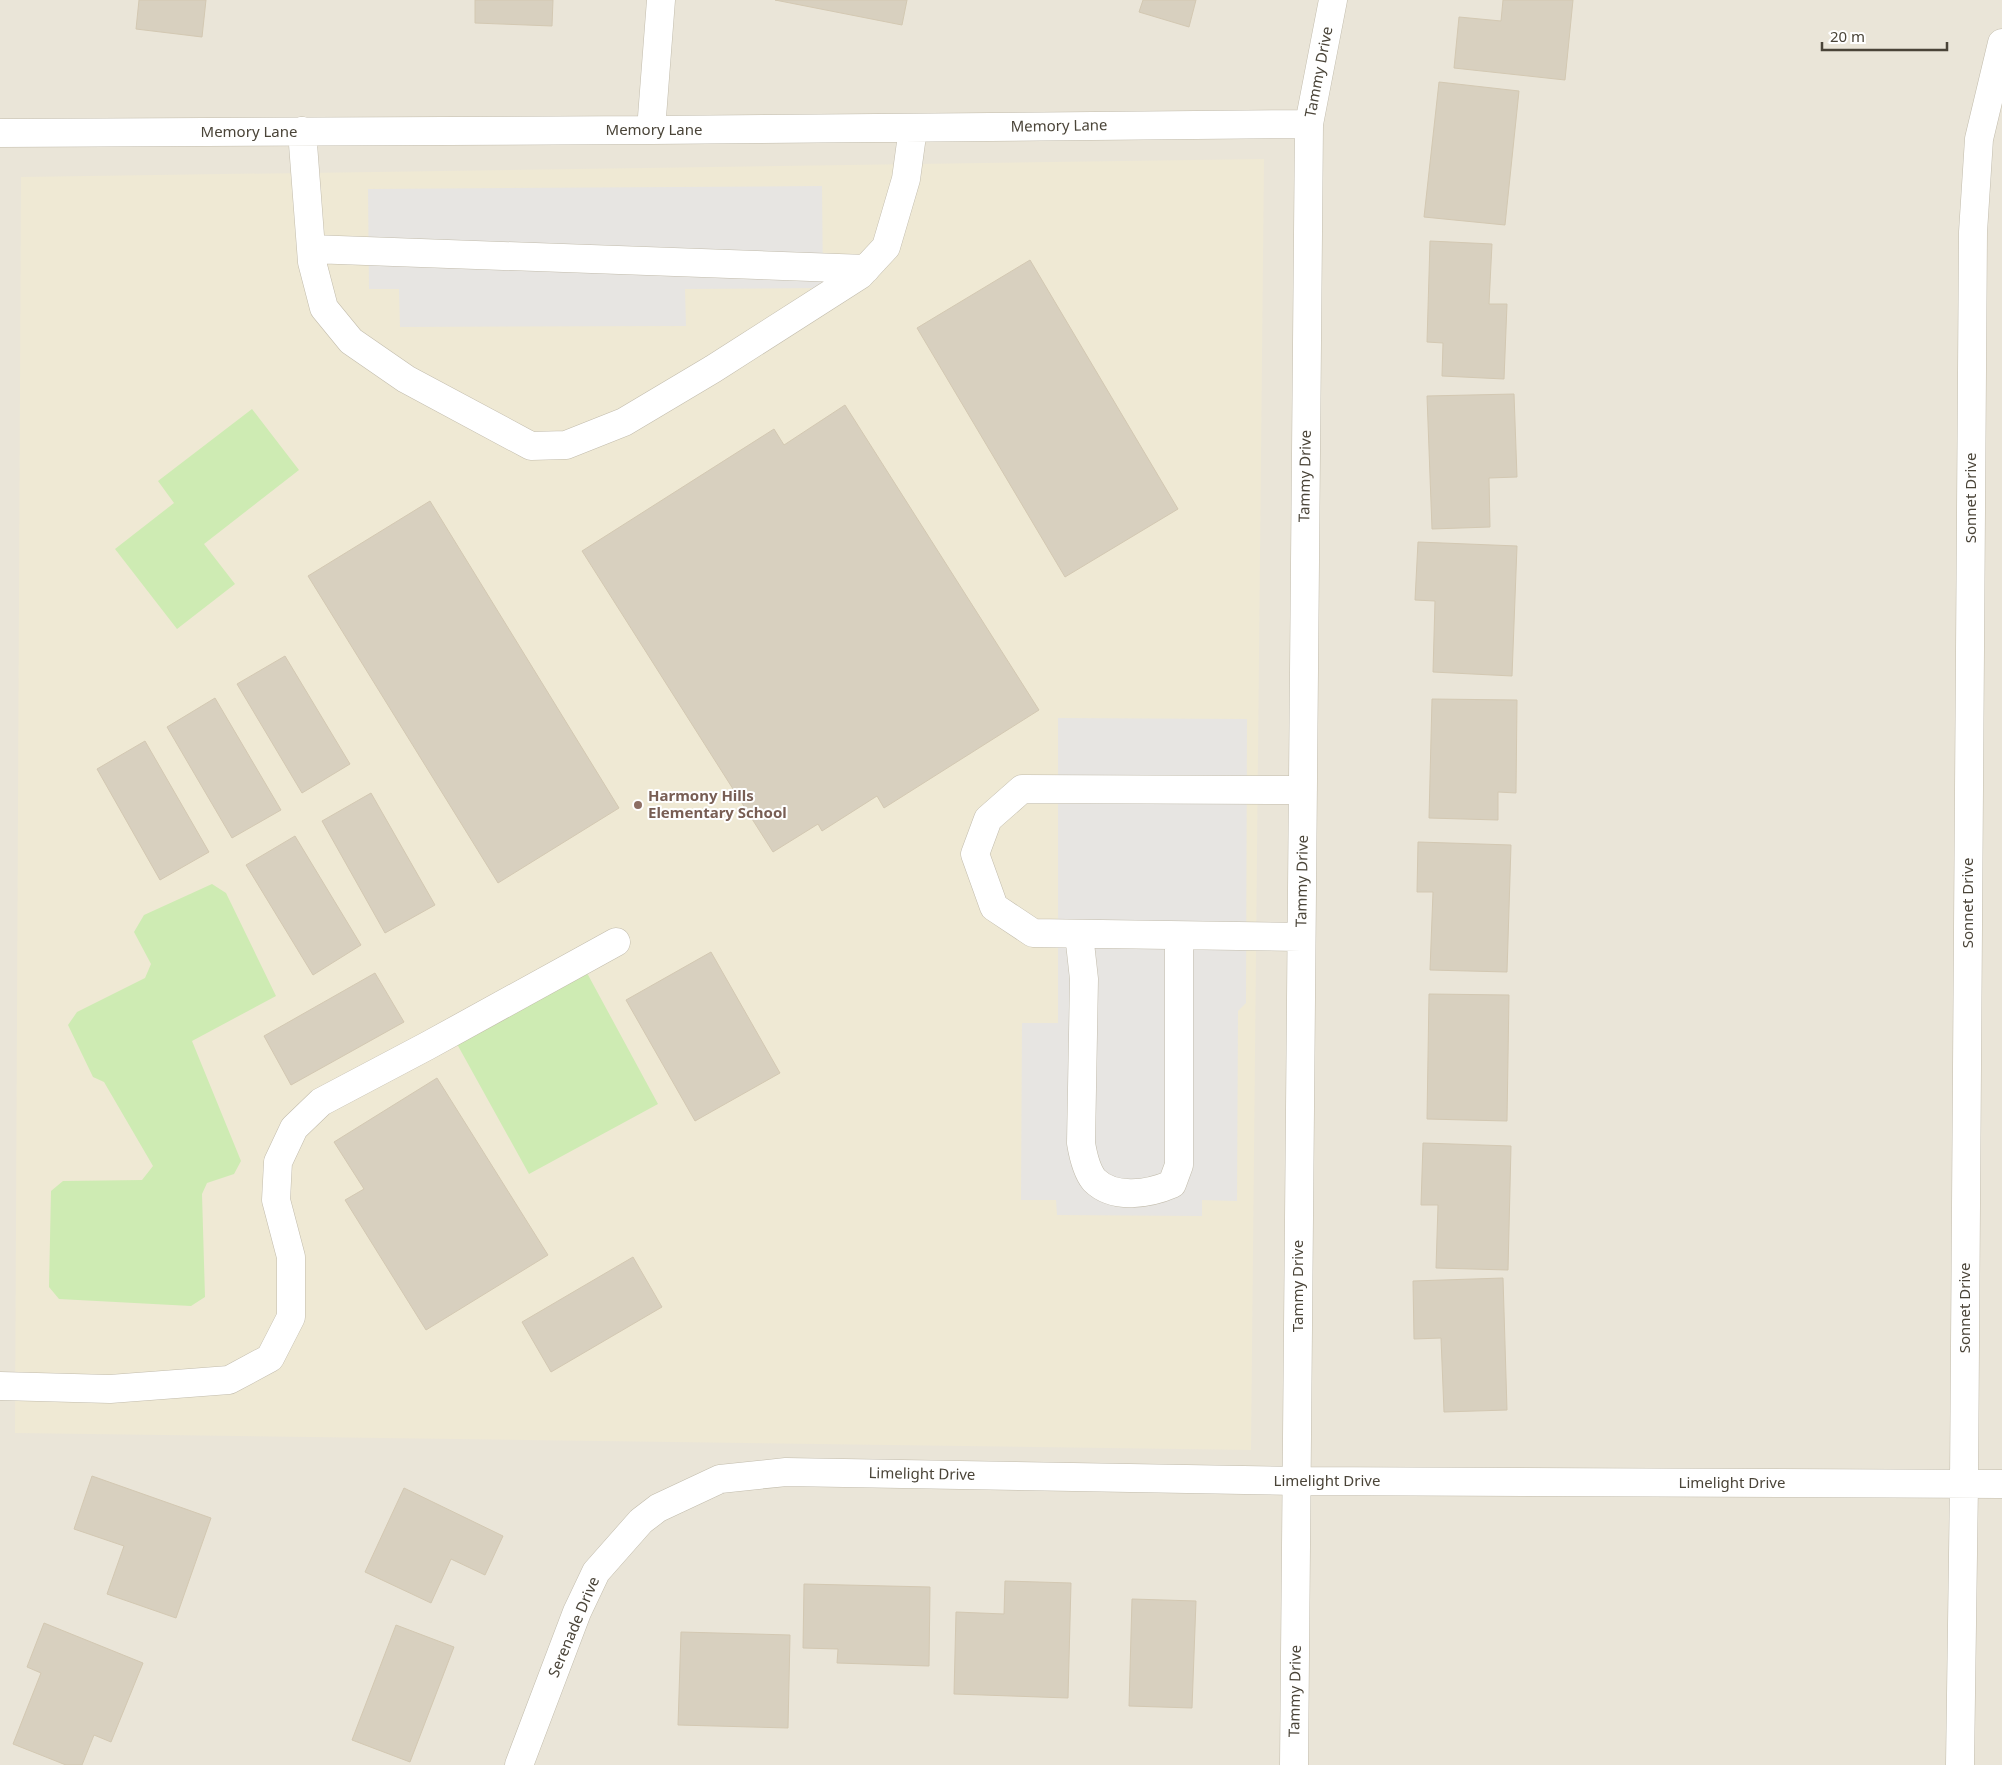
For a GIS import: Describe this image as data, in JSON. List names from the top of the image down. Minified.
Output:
{"streets":{"street":["Tammy Drive","Memory Lane","Sonnet Drive","Limelight Drive","Serenade Drive"]},"crossings":[["Tammy Drive","Memory Lane"],["Tammy Drive","Limelight Drive"],["Sonnet Drive","Limelight Drive"],["Limelight Drive","Serenade Drive"]],"places":["Harmony Hills Elementary School"],"scale_bar":"20 m"}
